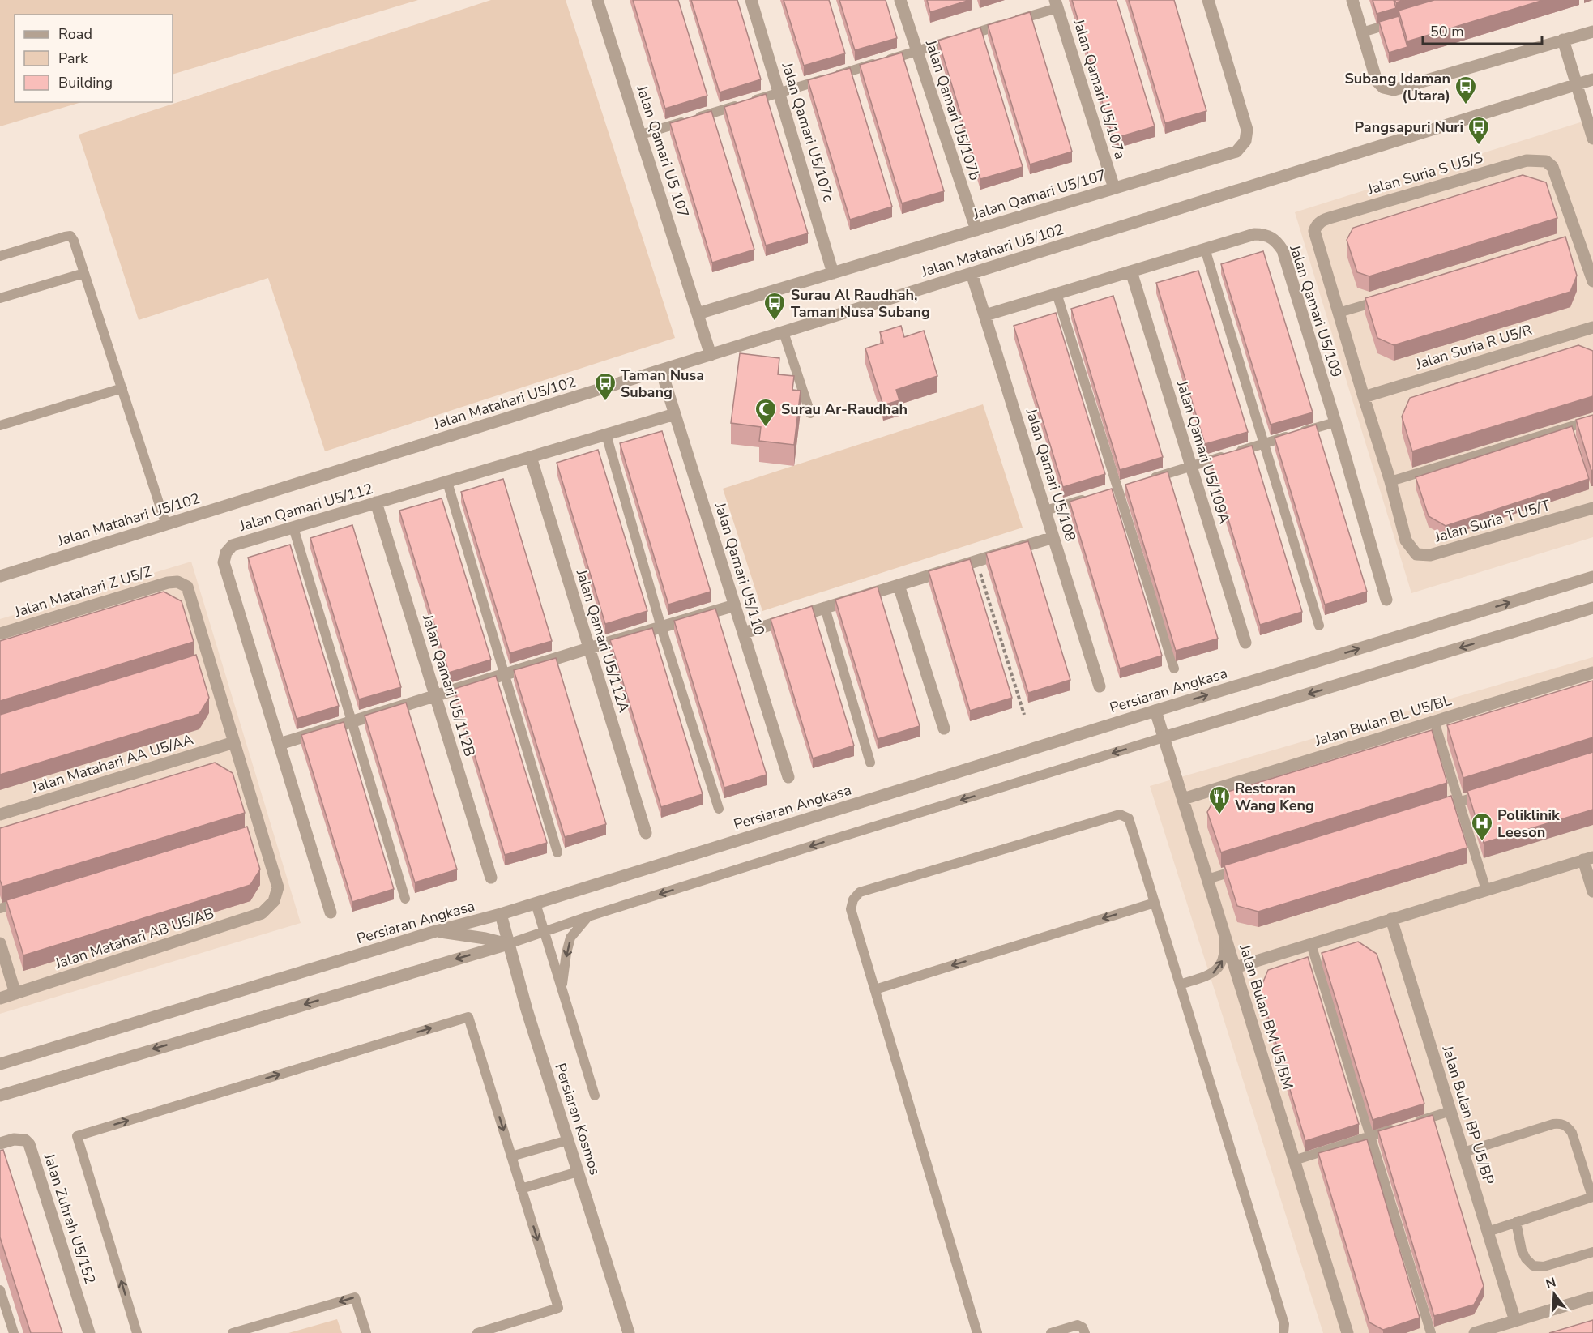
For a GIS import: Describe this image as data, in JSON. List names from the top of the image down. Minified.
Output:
{"streets":{"street":["Jalan Qamari U5/107a","Jalan Qamari U5/107b","Jalan Qamari U5/107c","Jalan Qamari U5/107","Jalan Suria S U5/S","Jalan Matahari U5/102","Jalan Qamari U5/109","Jalan Suria R U5/R","Jalan Qamari U5/109A","Jalan Qamari U5/108","Jalan Qamari U5/112","Jalan Suria T U5/T","Jalan Qamari U5/110","Jalan Matahari Z U5/Z","Jalan Qamari U5/112A","Jalan Qamari U5/112B","Persiaran Angkasa","Jalan Bulan BL U5/BL","Jalan Matahari AA U5/AA","Jalan Matahari AB U5/AB","Jalan Bulan BM U5/BM","Jalan Bulan BP U5/BP","Persiaran Kosmos","Jalan Zuhrah U5/152"]},"crossings":[["Jalan Qamari U5/107a","Jalan Qamari U5/107"],["Jalan Qamari U5/107b","Jalan Qamari U5/107"],["Jalan Qamari U5/107c","Jalan Qamari U5/107"],["Jalan Qamari U5/107","Jalan Matahari U5/102"],["Jalan Matahari U5/102","Jalan Qamari U5/108"],["Jalan Matahari U5/102","Jalan Qamari U5/110"],["Jalan Qamari U5/109","Jalan Qamari U5/109A"],["Jalan Qamari U5/109","Jalan Qamari U5/108"],["Jalan Qamari U5/112","Jalan Qamari U5/110"],["Jalan Qamari U5/112","Jalan Qamari U5/112A"],["Jalan Qamari U5/112","Jalan Qamari U5/112B"],["Jalan Matahari Z U5/Z","Jalan Matahari AA U5/AA"],["Jalan Matahari Z U5/Z","Jalan Matahari AB U5/AB"],["Persiaran Angkasa","Jalan Bulan BM U5/BM"],["Persiaran Angkasa","Persiaran Kosmos"],["Jalan Bulan BL U5/BL","Jalan Bulan BM U5/BM"],["Jalan Matahari AA U5/AA","Jalan Matahari AB U5/AB"]],"places":{"bus stop":["Subang Idaman (Utara)","Pangsapuri Nuri","Surau Al Raudhah, Taman Nusa Subang","Taman Nusa Subang"],"mosque":["Surau Ar-Raudhah"],"restaurant":["Restoran Wang Keng"],"hospital":["Poliklinik Leeson"]},"legend":["Road","Park","Building"],"scale_bar":"50 m","north":"top"}
